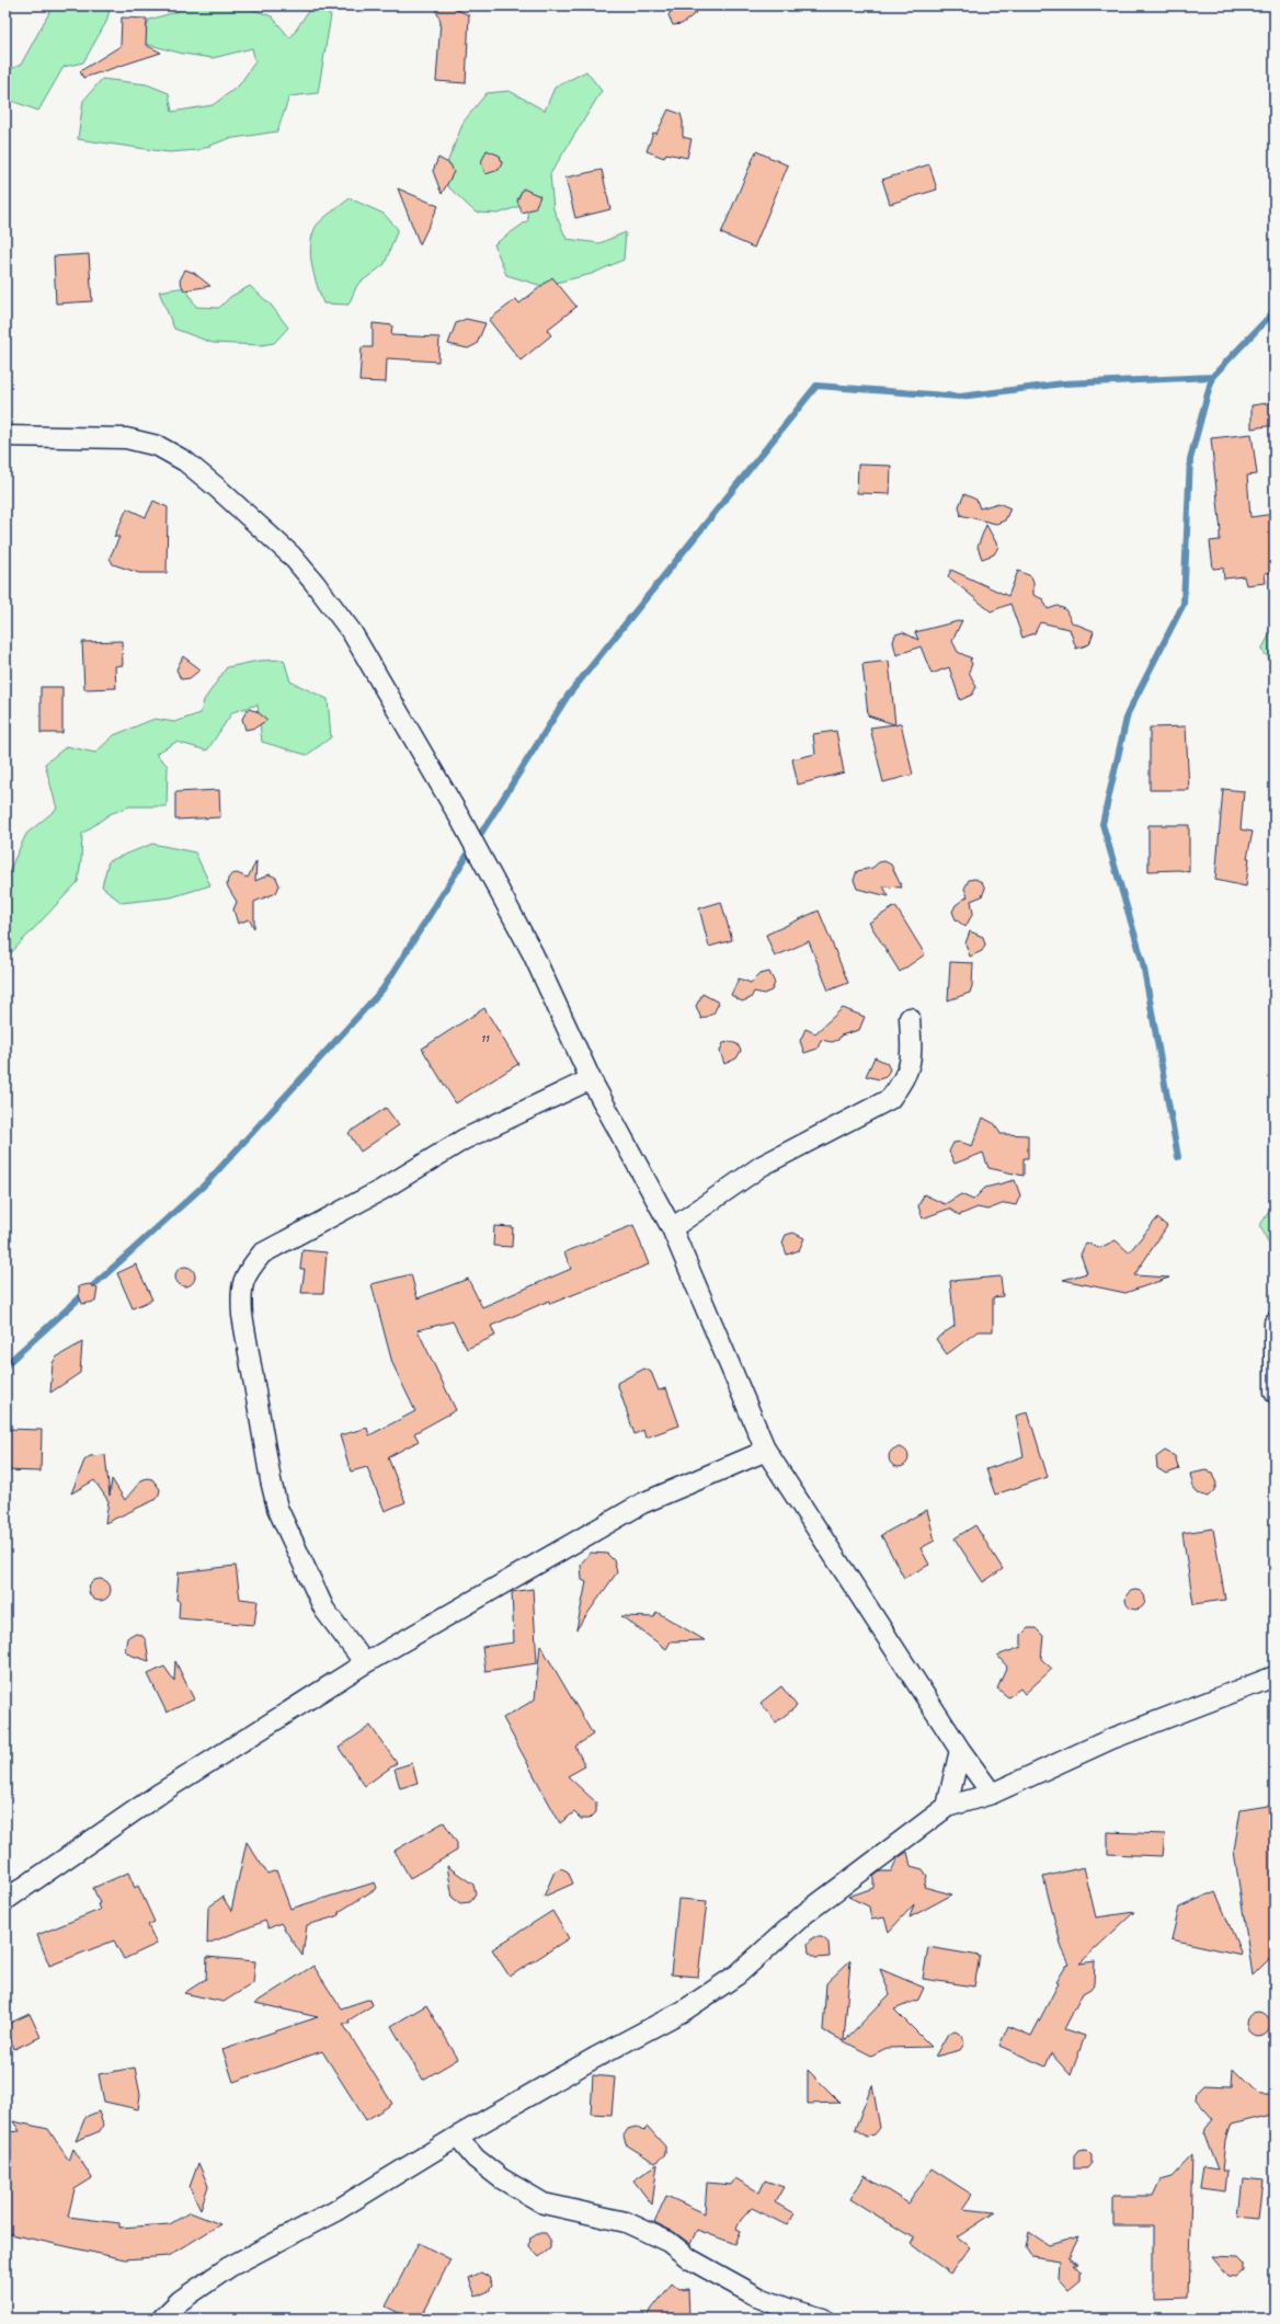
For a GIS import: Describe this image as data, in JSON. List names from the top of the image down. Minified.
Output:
{"house_numbers":["11"]}
